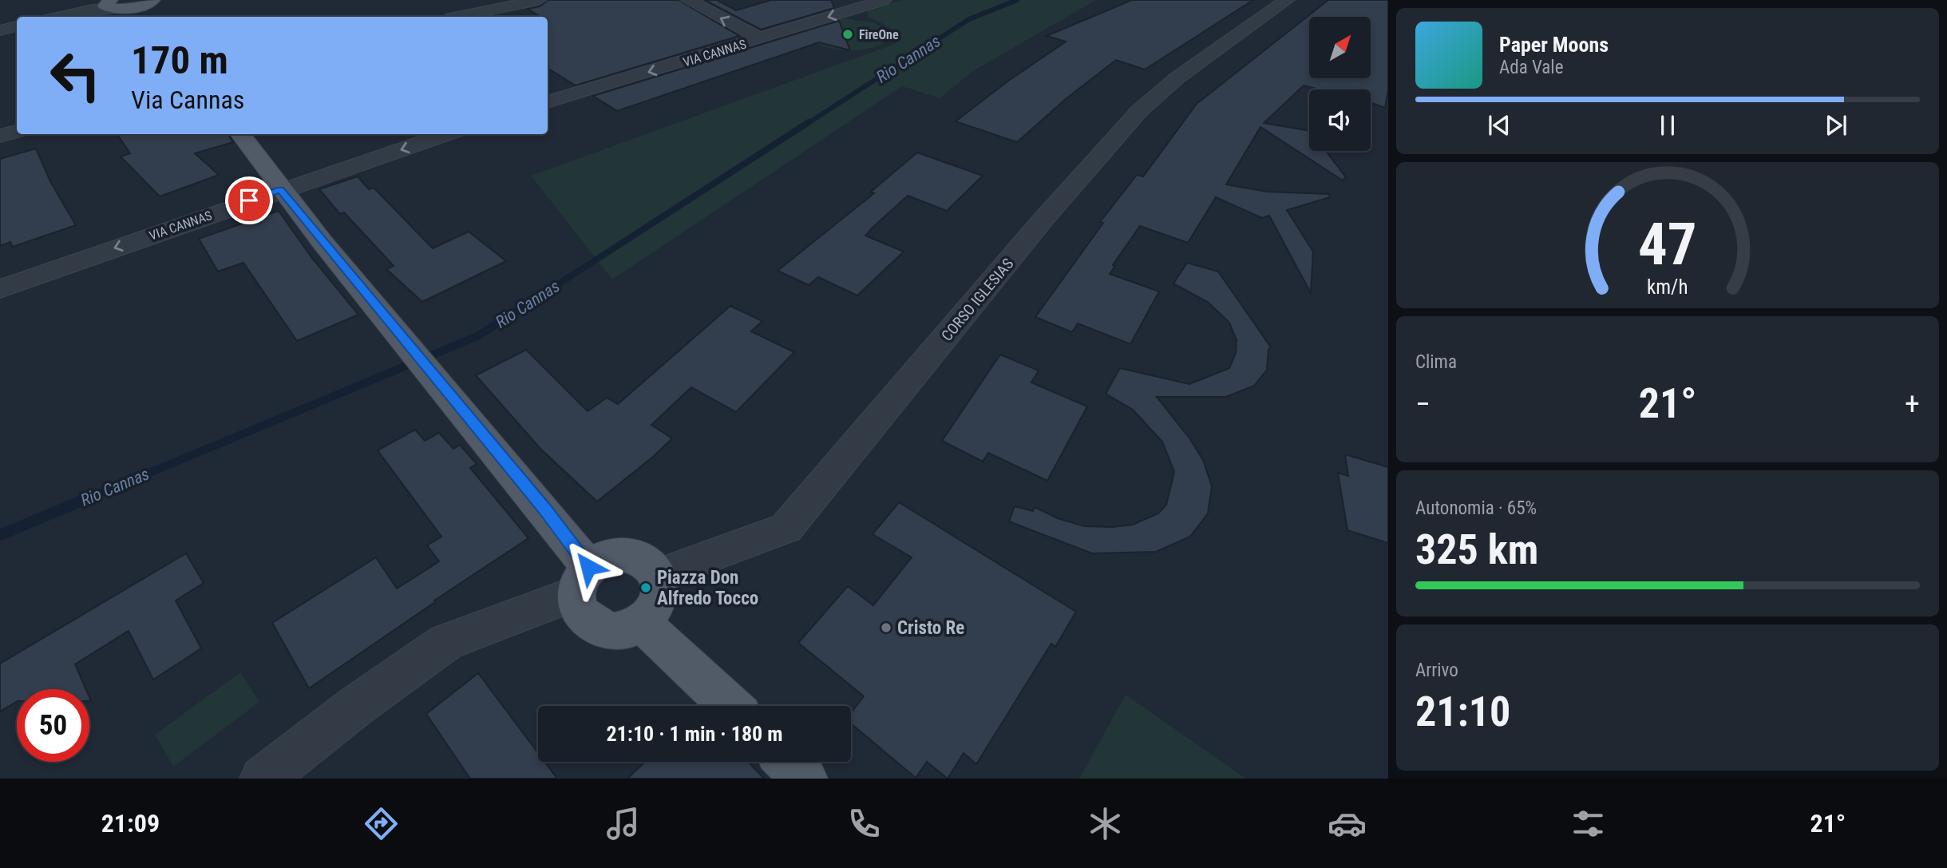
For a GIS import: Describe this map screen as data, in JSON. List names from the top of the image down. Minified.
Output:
{"streets":{"street":["VIA CANNAS","CORSO IGLESIAS"]},"one_way":["VIA CANNAS"],"water":["Rio Cannas"],"places":["FireOne","Piazza Don Alfredo Tocco","Cristo Re"],"north":"top right","page":{"turn":["170 m","Via Cannas"],"song":["Paper Moons","Ada Vale"],"tile":["Clima",["Autonomia · 65%","325 km"],["Arrivo","21:10"]],"heat":["−","21°","+"],"limit":"50","trip":"21:10 · 1 min · 180 m","tabs":["21:09","21°"],"gauge":["47","km/h"]}}
